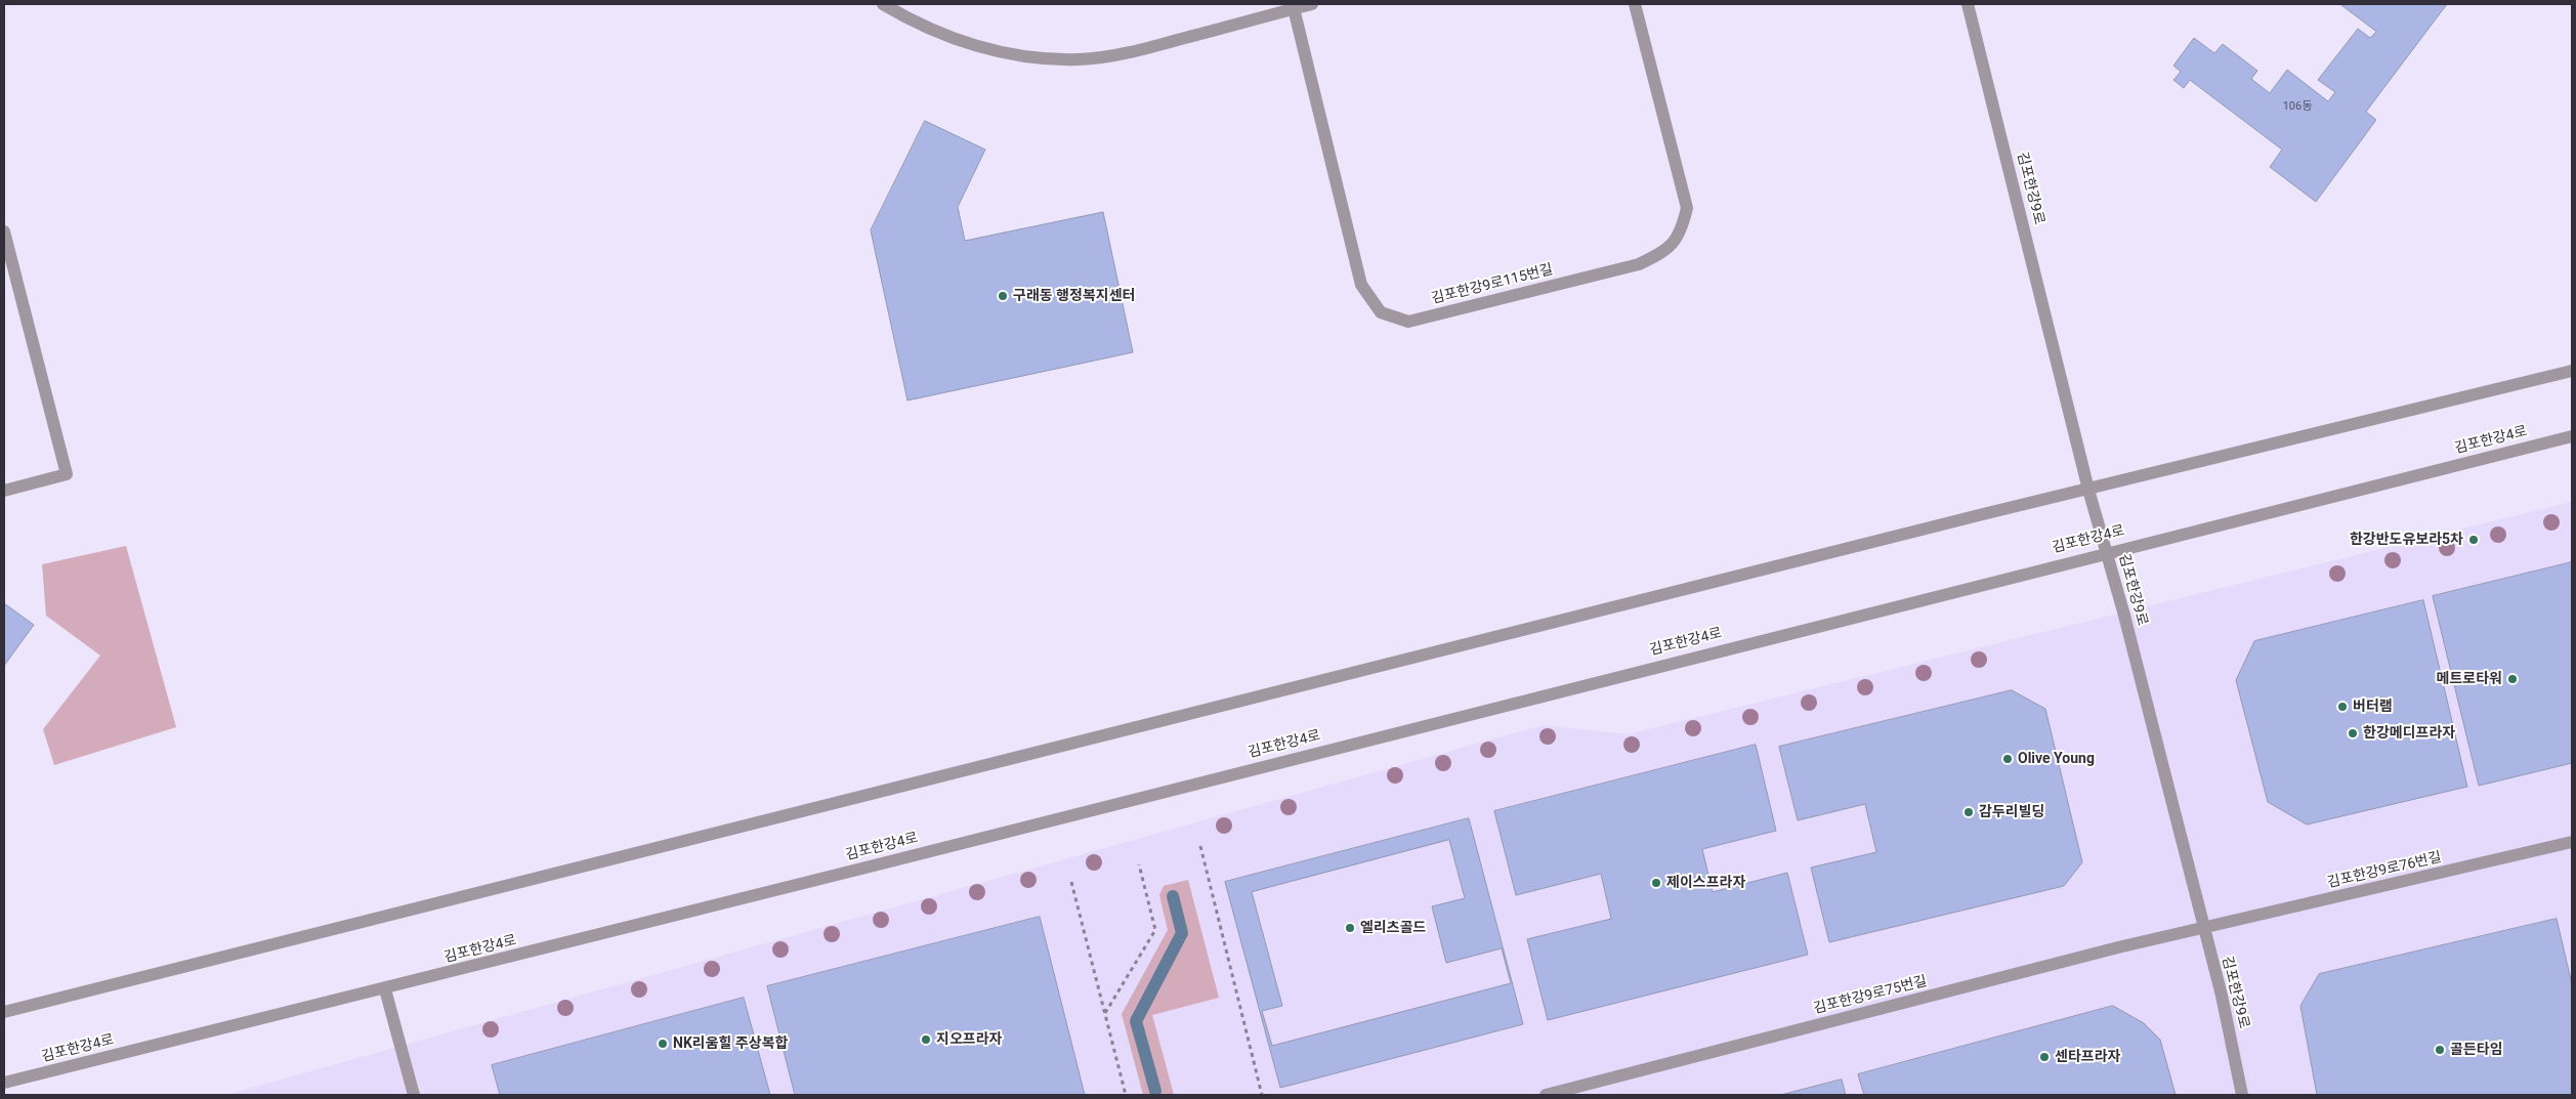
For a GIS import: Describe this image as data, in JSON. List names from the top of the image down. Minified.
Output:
{"streets":{"street":["김포한강9로","김포한강9로115번길","김포한강4로","김포한강9로76번길","김포한강9로75번길"]},"crossings":[["김포한강9로","김포한강4로"],["김포한강9로","김포한강9로76번길"],["김포한강9로","김포한강9로75번길"],["김포한강9로76번길","김포한강9로75번길"]],"places":["구래동 행정복지센터","한강반도유보라5차","메트로타워","버터램","한강메디프라자","Olive Young","감두리빌딩","제이스프라자","엘리츠골드","지오프라자","NK리움힐 주상복합","골든타임","센타프라자"],"house_numbers":["106동"]}
